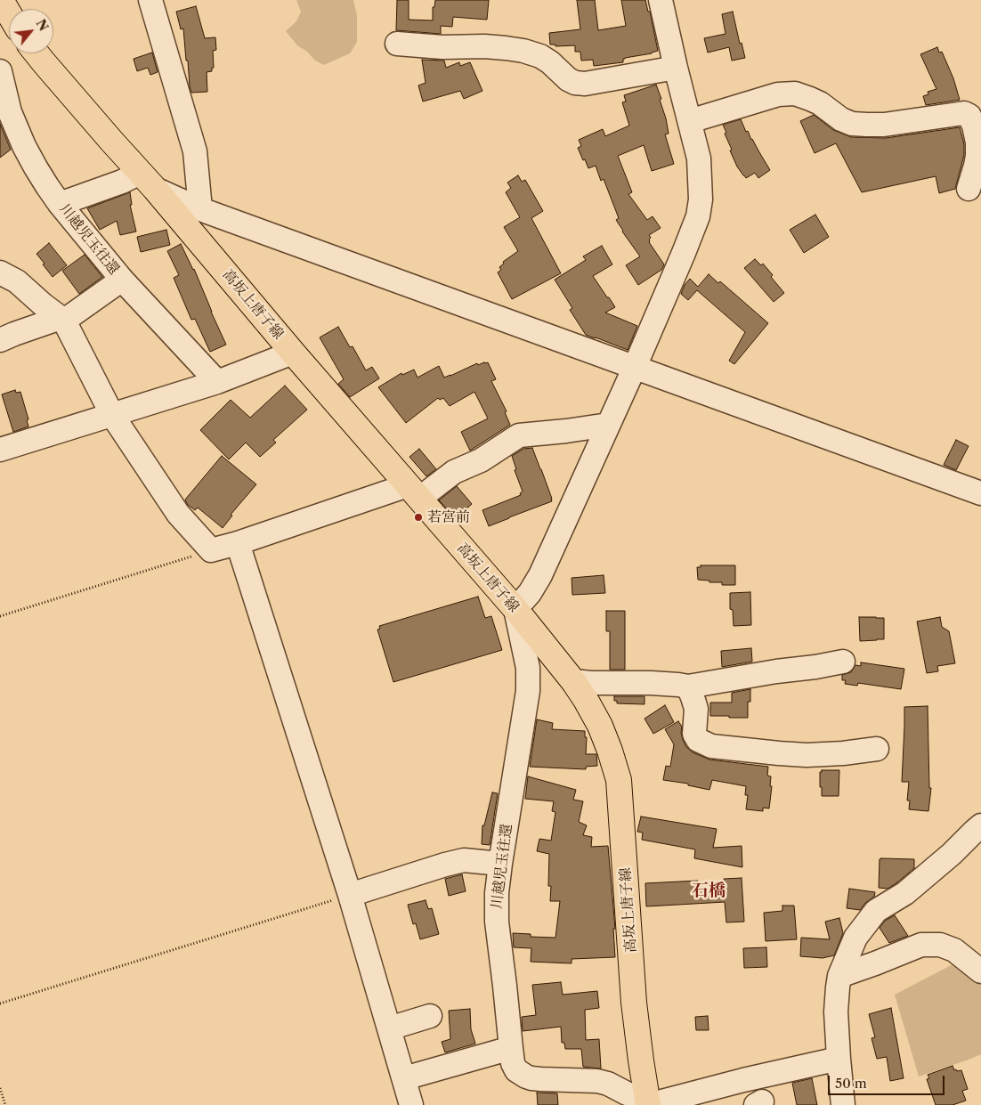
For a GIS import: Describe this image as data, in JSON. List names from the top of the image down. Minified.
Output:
{"streets":{"main road":["高坂上唐子線"],"street":["川越児玉往還"]},"crossings":[["川越児玉往還","高坂上唐子線"]],"districts":["石橋"],"places":["若宮前"],"scale_bar":"50 m","north":"top right"}
